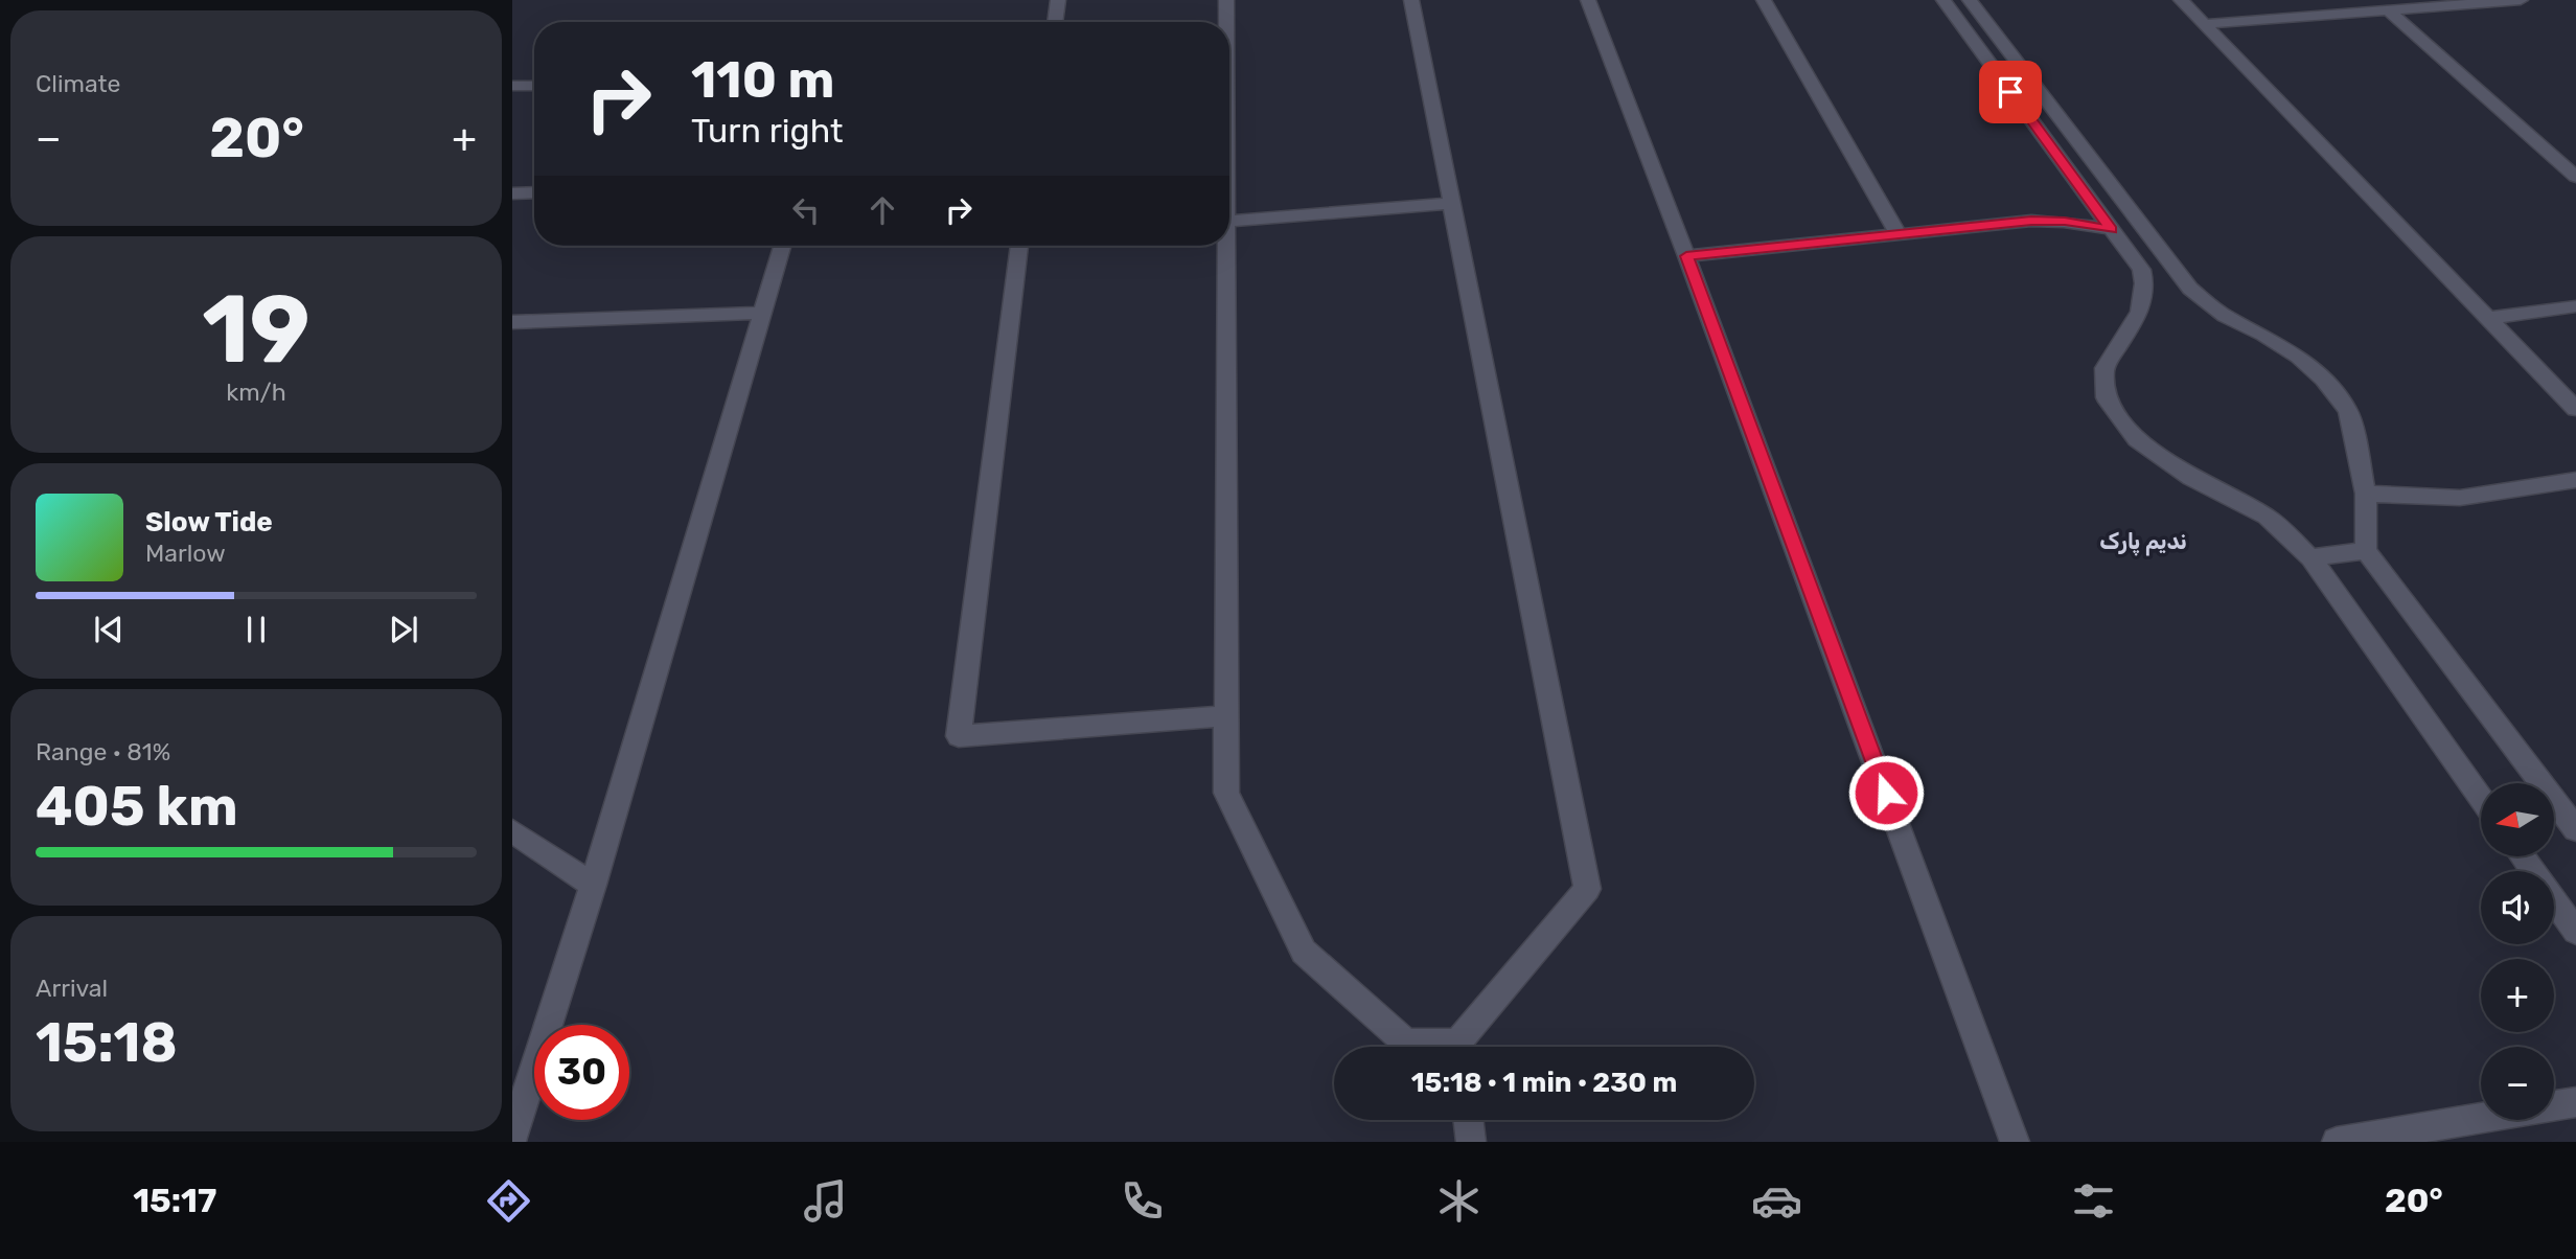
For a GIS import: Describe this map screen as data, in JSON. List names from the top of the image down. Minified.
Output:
{"districts":["ندیم پارک"],"north":"left","page":{"tile":["Climate",["19","km/h"],["Range · 81%","405 km"],["Arrival","15:18"]],"turn":["110 m","Turn right"],"heat":["−","20°","+"],"song":["Slow Tide","Marlow"],"map_buttons":["+","−"],"limit":"30","trip":"15:18 · 1 min · 230 m","tabs":["15:17","20°"]}}
